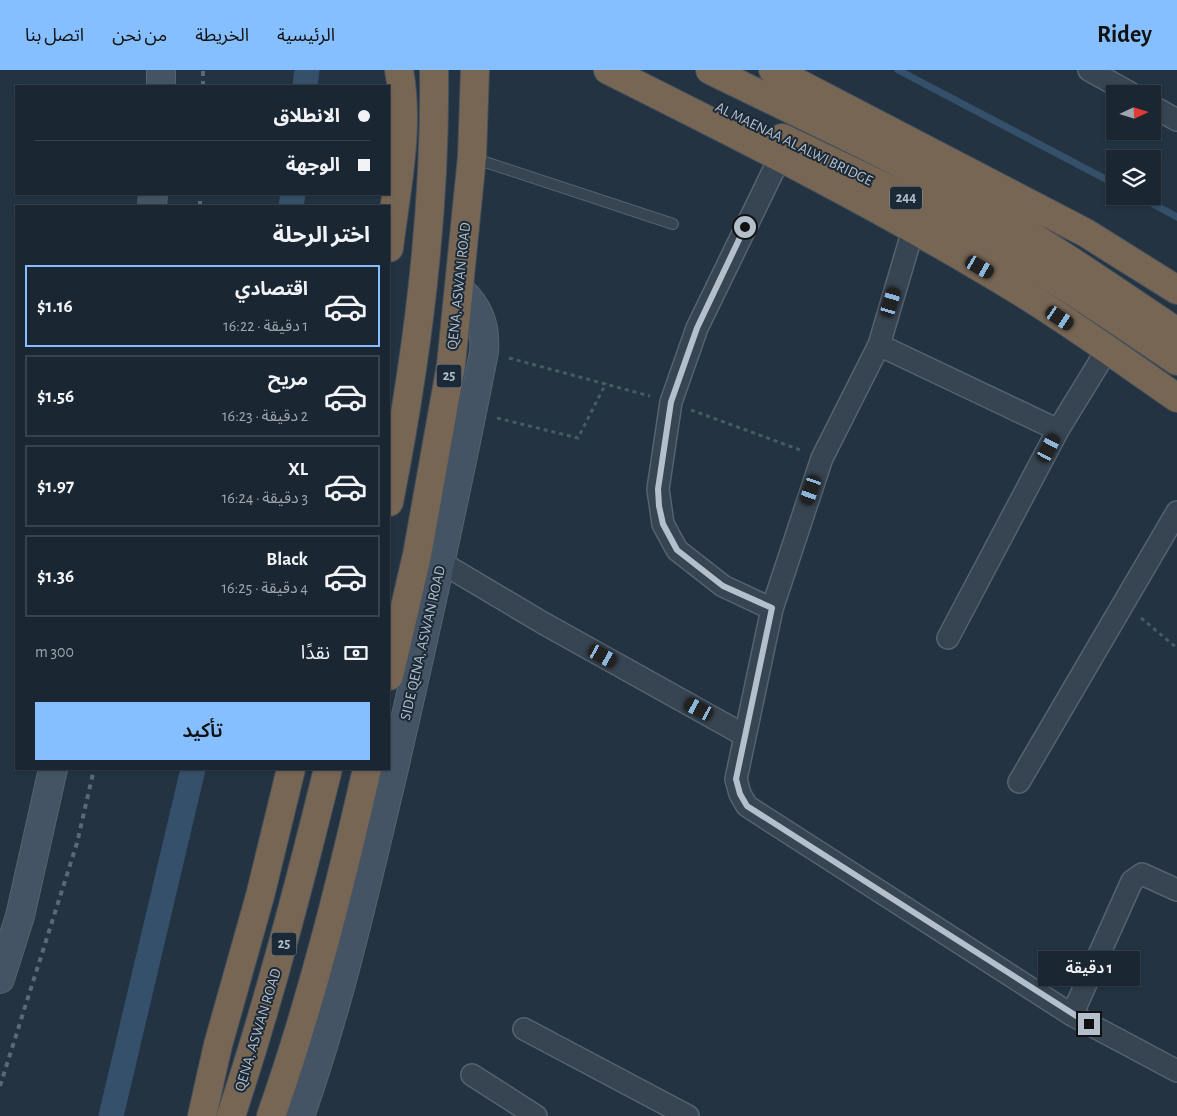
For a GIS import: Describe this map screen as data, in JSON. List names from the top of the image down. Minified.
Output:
{"streets":{"highway":["AL MAENAA AL ALWI BRIDGE","244","QENA, ASWAN ROAD","25"],"street":["SIDE QENA, ASWAN ROAD"]},"crossings":[["QENA, ASWAN ROAD","SIDE QENA, ASWAN ROAD"]],"north":"right","page":{"header":"Ridey","nav":["الرئيسية","الخريطة","من نحن","اتصل بنا"],"banner":["الانطلاق","الوجهة"],"heading":"اختر الرحلة","list":[{"name":"اقتصادي","note":"1 دقيقة · 16:22","value":"$1.16"},{"name":"مريح","note":"2 دقيقة · 16:23","value":"$1.56"},{"name":"XL","note":"3 دقيقة · 16:24","value":"$1.97"},{"name":"Black","note":"4 دقيقة · 16:25","value":"$1.36"}],"pay":["نقدًا","300 m"],"buttons":"تأكيد","bubble":"1 دقيقة"}}
